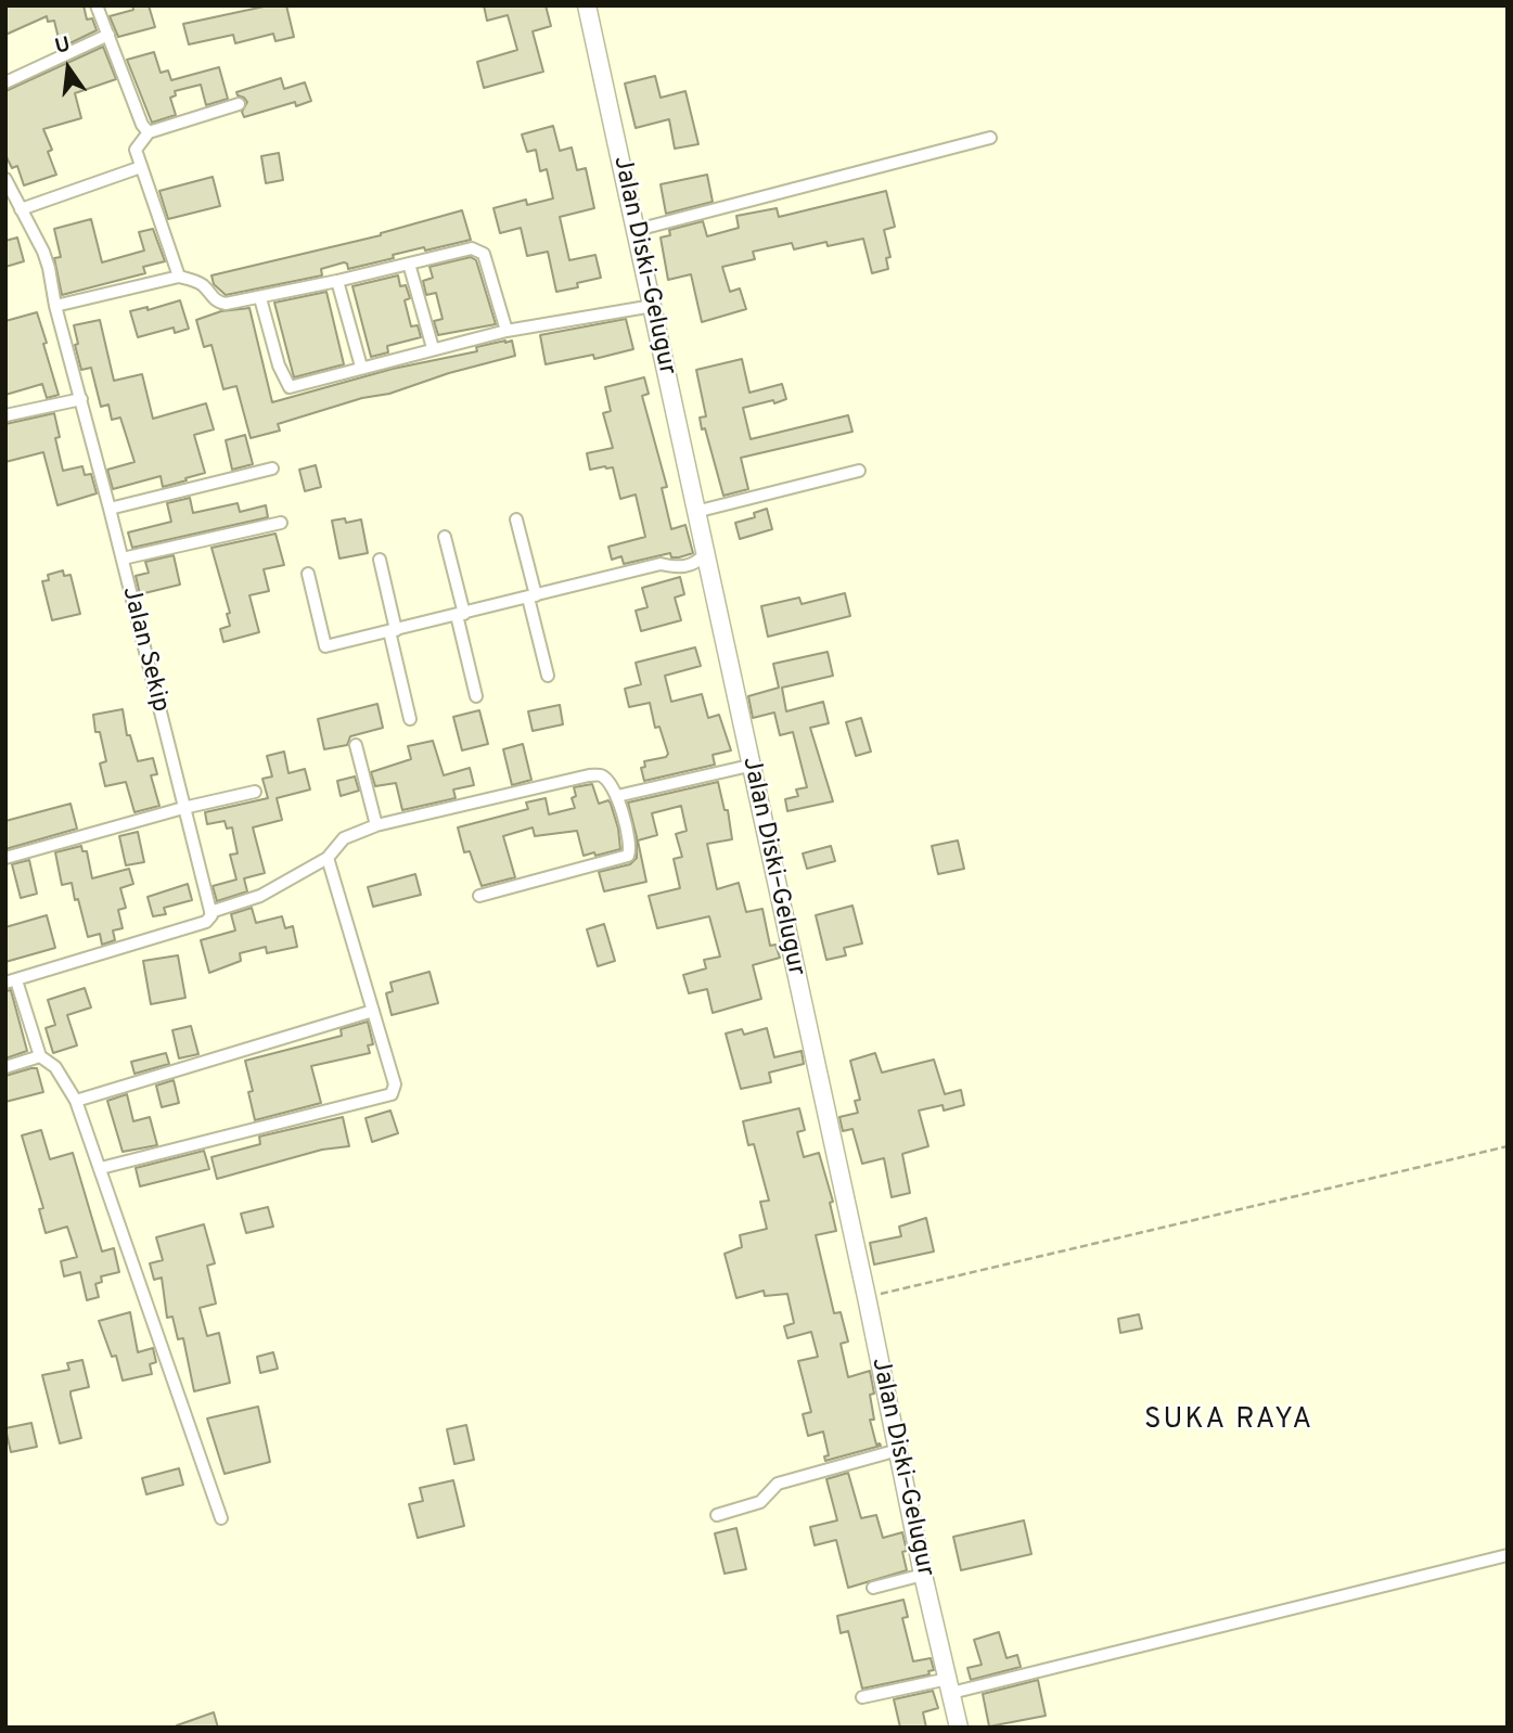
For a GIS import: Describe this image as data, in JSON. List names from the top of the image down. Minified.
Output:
{"streets":{"main road":["Jalan Diski–Gelugur"],"street":["Jalan Sekip"]},"districts":["SUKA RAYA"],"north":"top"}
